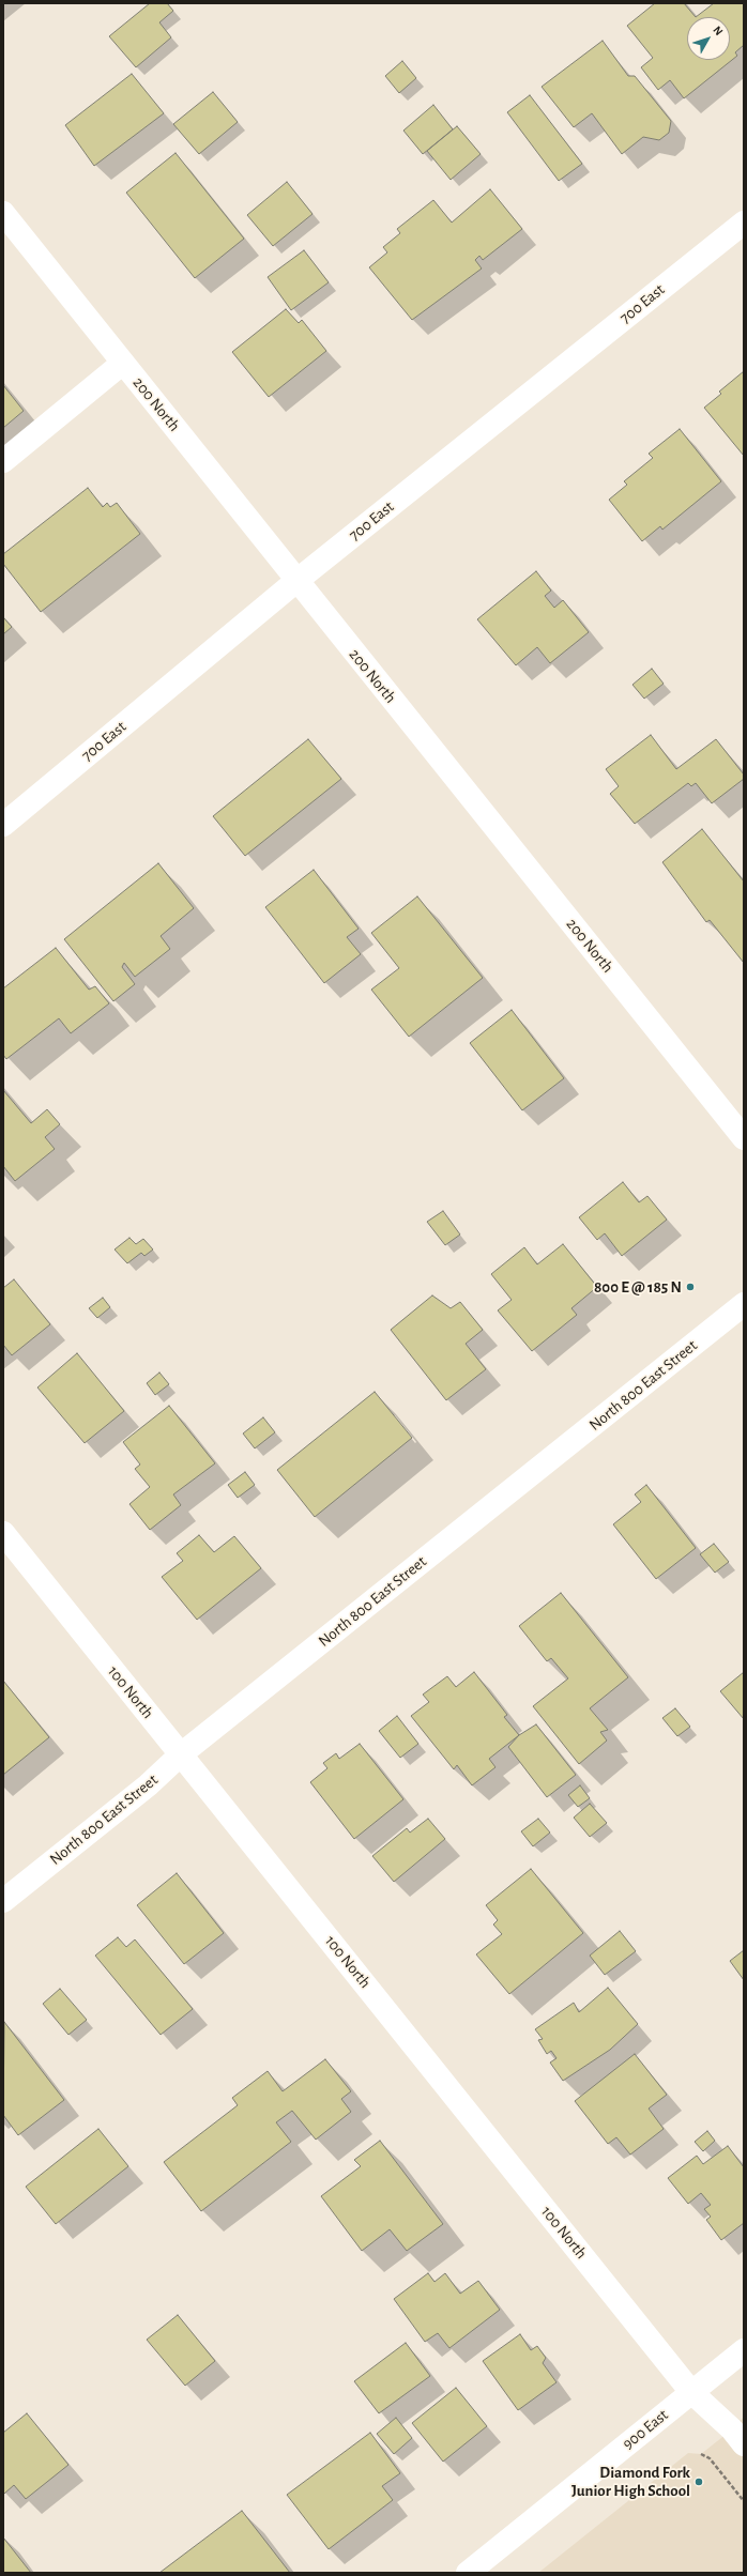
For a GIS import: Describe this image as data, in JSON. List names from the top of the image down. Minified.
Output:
{"streets":{"street":["700 East","200 North","North 800 East Street","100 North","900 East"]},"crossings":[["700 East","200 North"],["North 800 East Street","100 North"],["100 North","900 East"]],"places":["800 E @ 185 N","Diamond Fork Junior High School"],"north":"top right"}
